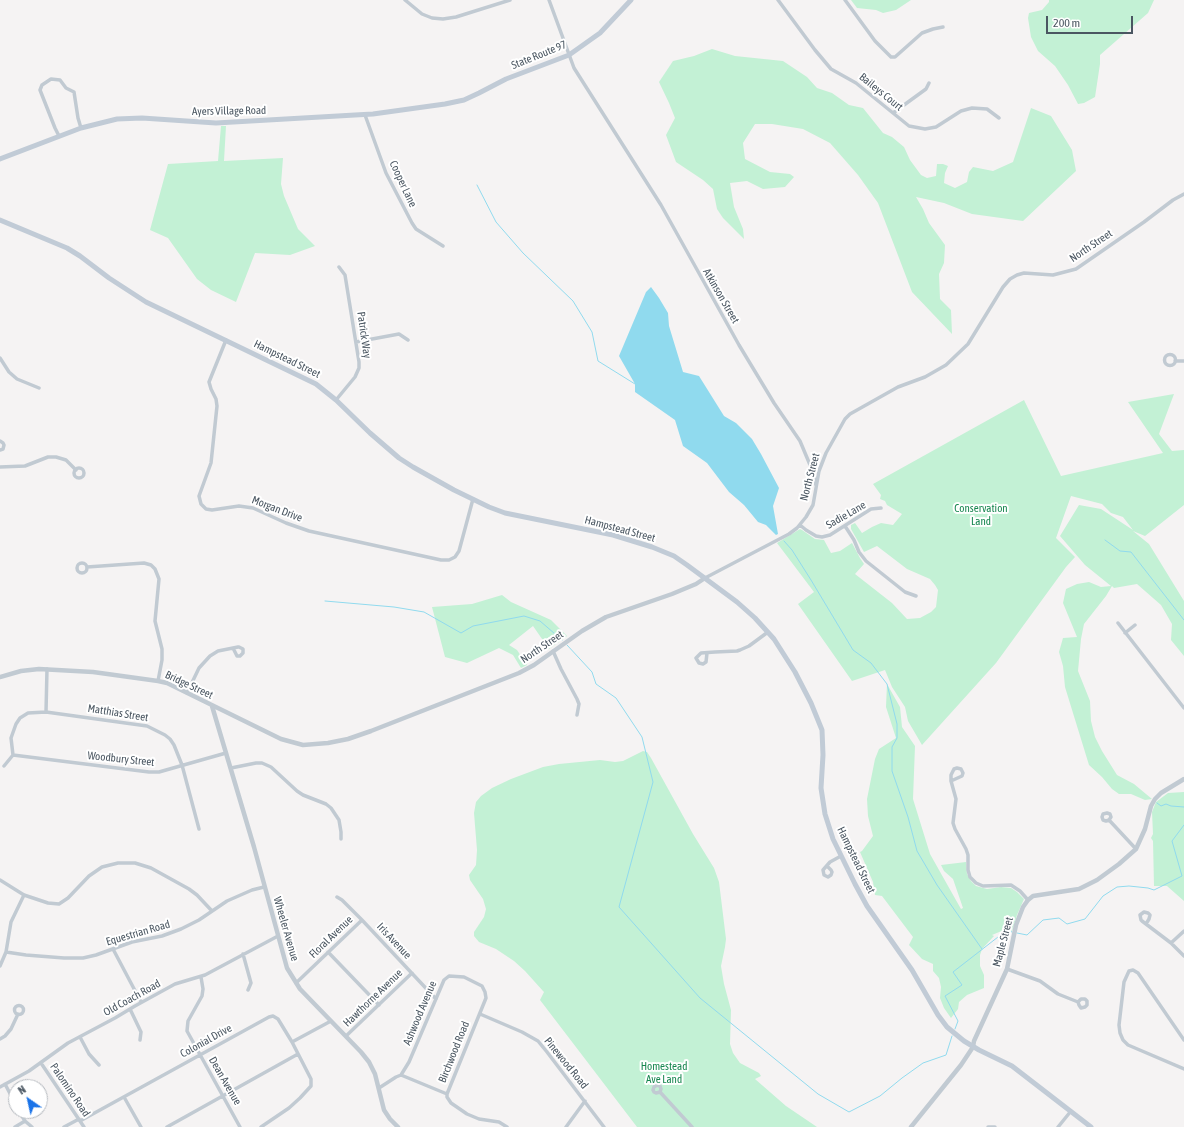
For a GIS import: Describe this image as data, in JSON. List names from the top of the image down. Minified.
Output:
{"streets":{"main road":["State Route 97","Ayers Village Road","Hampstead Street"],"street":["Baileys Court","Cooper Lane","North Street","Atkinson Street","Patrick Way","Morgan Drive","Sadie Lane","Bridge Street","Matthias Street","Woodbury Street","Wheeler Avenue","Equestrian Road","Floral Avenue","Iris Avenue","Maple Street","Old Coach Road","Hawthorne Avenue","Ashwood Avenue","Colonial Drive","Birchwood Road","Pinewood Road","Dean Avenue","Palomino Road"]},"crossings":[["State Route 97","Ayers Village Road"],["State Route 97","Atkinson Street"],["Ayers Village Road","Cooper Lane"],["North Street","Atkinson Street"],["North Street","Hampstead Street"],["North Street","Sadie Lane"],["North Street","Bridge Street"],["Patrick Way","Hampstead Street"],["Hampstead Street","Morgan Drive"],["Hampstead Street","Maple Street"],["Bridge Street","Wheeler Avenue"],["Matthias Street","Woodbury Street"],["Woodbury Street","Wheeler Avenue"],["Wheeler Avenue","Equestrian Road"],["Wheeler Avenue","Floral Avenue"],["Wheeler Avenue","Old Coach Road"],["Wheeler Avenue","Hawthorne Avenue"],["Floral Avenue","Iris Avenue"],["Iris Avenue","Hawthorne Avenue"],["Iris Avenue","Ashwood Avenue"],["Old Coach Road","Dean Avenue"],["Old Coach Road","Palomino Road"],["Ashwood Avenue","Birchwood Road"],["Colonial Drive","Dean Avenue"],["Colonial Drive","Palomino Road"],["Birchwood Road","Pinewood Road"]],"parks":["Conservation Land","Homestead Ave Land"],"scale_bar":"200 m","north":"top left"}
